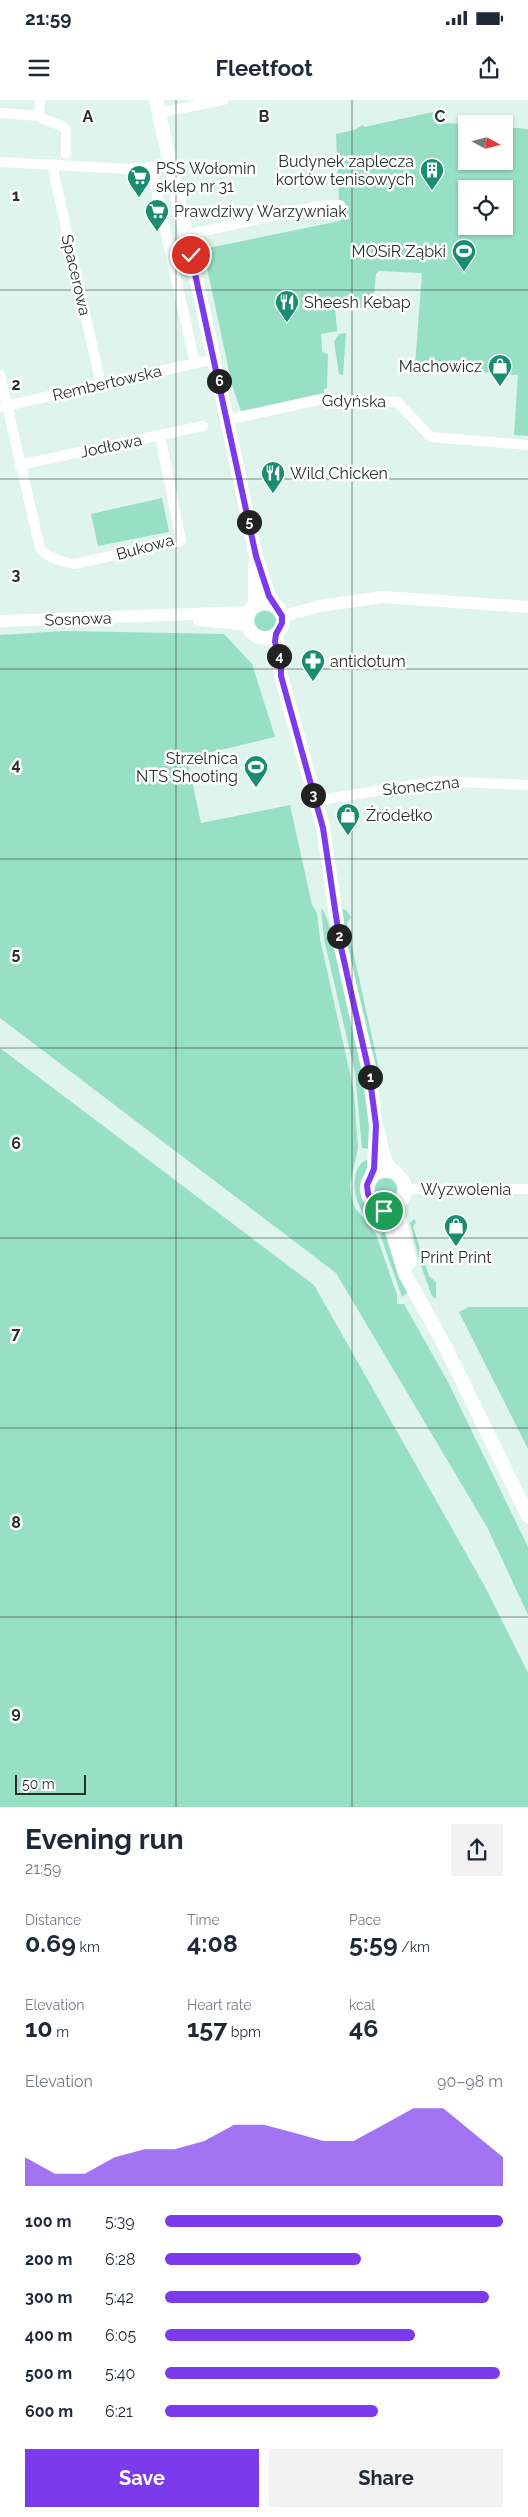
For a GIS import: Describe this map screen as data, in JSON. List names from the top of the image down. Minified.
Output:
{"streets":{"street":["Spacerowa","Rembertowska","Gdyńska","Jodłowa","Bukowa","Sosnowa","Słoneczna","Wyzwolenia"]},"crossings":[["Spacerowa","Rembertowska"],["Jodłowa","Bukowa"]],"places":{"building":["Budynek zaplecza kortów tenisowych"],"supermarket":["PSS Wołomin sklep nr 31","Prawdziwy Warzywniak"],"sports":["MOSiR Ząbki","Strzelnica NTS Shooting"],"restaurant":["Sheesh Kebap","Wild Chicken"],"shop":["Machowicz","Źródełko","Print Print"],"pharmacy":["antidotum"]},"scale_bar":"50 m","north":"right","page":{"status":"21:59","header":"Fleetfoot","pins":["6","5","4","3","2","1"],"scale":"50 m","heading":["Evening run","21:59"],"stats":[["Distance","0.69 km"],["Time","4:08"],["Pace","5:59 /km"],["Elevation","10 m"],["Heart rate","157 bpm"],["kcal","46"]],"chart":["Elevation","90–98 m"],"list":[{"name":"100 m","note":"5:39"},{"name":"200 m","note":"6:28"},{"name":"300 m","note":"5:42"},{"name":"400 m","note":"6:05"},{"name":"500 m","note":"5:40"},{"name":"600 m","note":"6:21"}],"buttons":["Save","Share"]},"grid":{"columns":["A","B","C"],"rows":["1","2","3","4","5","6","7","8","9"]}}
